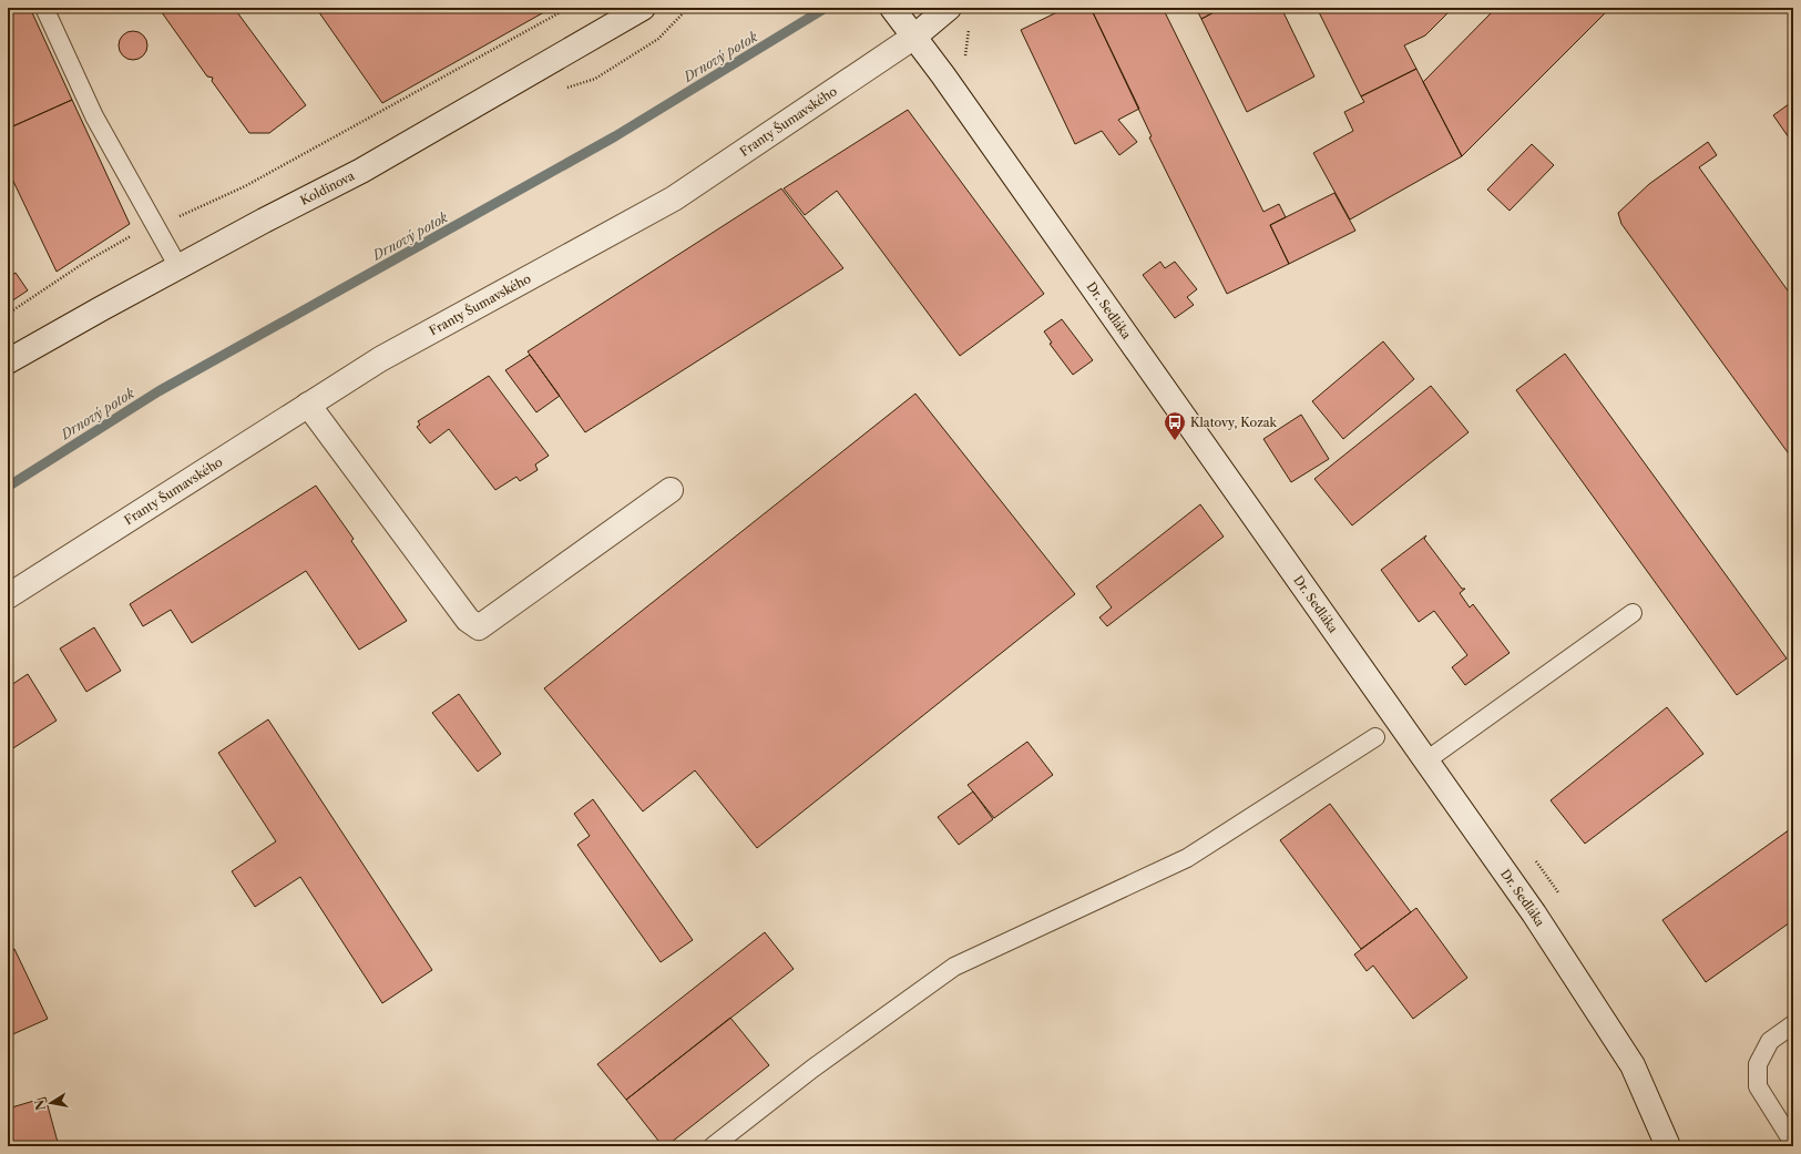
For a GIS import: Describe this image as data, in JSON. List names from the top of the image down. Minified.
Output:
{"streets":{"street":["Franty Šumavského","Koldinova","Dr. Sedláka"]},"crossings":[["Franty Šumavského","Dr. Sedláka"]],"water":["Drnový potok"],"places":{"bus stop":["Klatovy, Kozak"]},"north":"left"}
